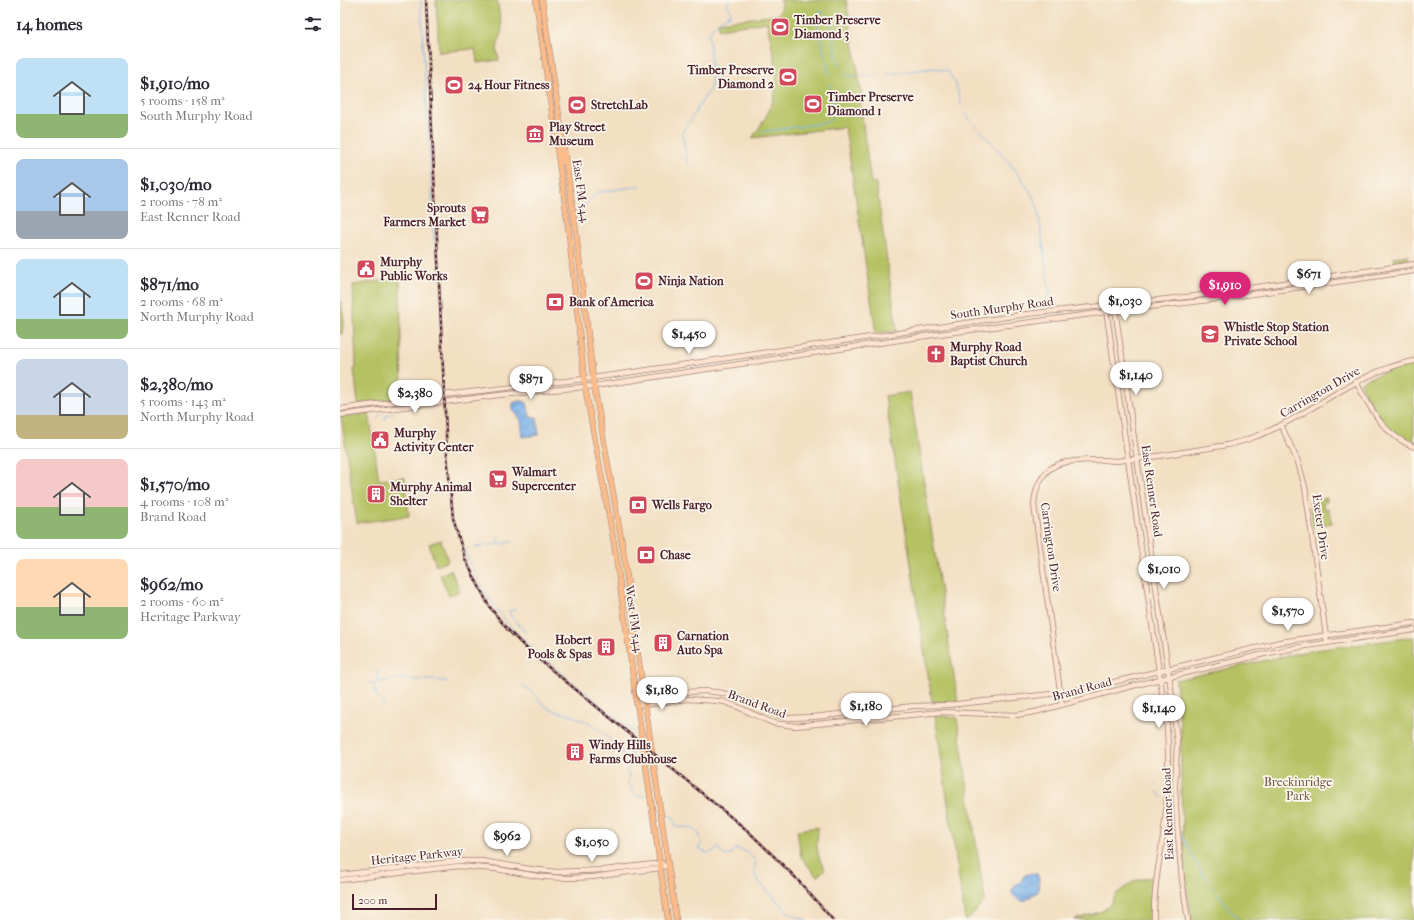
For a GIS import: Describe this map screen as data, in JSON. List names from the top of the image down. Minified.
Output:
{"streets":{"main road":["East FM 544","South Murphy Road","Carrington Drive","East Renner Road","Exeter Drive","West FM 544","Brand Road","Heritage Parkway"]},"crossings":[["East FM 544","South Murphy Road"],["East FM 544","West FM 544"],["South Murphy Road","East Renner Road"],["South Murphy Road","West FM 544"],["Carrington Drive","East Renner Road"],["Carrington Drive","Exeter Drive"],["Carrington Drive","Brand Road"],["East Renner Road","Brand Road"],["Exeter Drive","Brand Road"],["West FM 544","Brand Road"],["West FM 544","Heritage Parkway"]],"parks":["Breckinridge Park"],"places":{"sports":["Timber Preserve Diamond 3","Timber Preserve Diamond 2","24 Hour Fitness","Timber Preserve Diamond 1","StretchLab","Ninja Nation"],"museum":["Play Street Museum"],"supermarket":["Sprouts Farmers Market","Walmart Supercenter"],"public building":["Murphy Public Works","Murphy Activity Center"],"bank":["Bank of America","Wells Fargo","Chase"],"school or university":["Whistle Stop Station Private School"],"church":["Murphy Road Baptist Church"],"building":["Murphy Animal Shelter","Carnation Auto Spa","Hobert Pools & Spas","Windy Hills Farms Clubhouse"]},"scale_bar":"200 m","page":{"heading":"14 homes","list":[{"name":"$1,910/mo","note":"5 rooms · 158 m² · South Murphy Road"},{"name":"$1,030/mo","note":"2 rooms · 78 m² · East Renner Road"},{"name":"$871/mo","note":"2 rooms · 68 m² · North Murphy Road"},{"name":"$2,380/mo","note":"5 rooms · 143 m² · North Murphy Road"},{"name":"$1,570/mo","note":"4 rooms · 108 m² · Brand Road"},{"name":"$962/mo","note":"2 rooms · 60 m² · Heritage Parkway"}],"price":["$671","$1,910","$1,030","$1,450","$1,140","$871","$2,380","$1,010","$1,570","$1,180","$1,180","$1,140","$962","$1,050"],"scale":"200 m"}}
